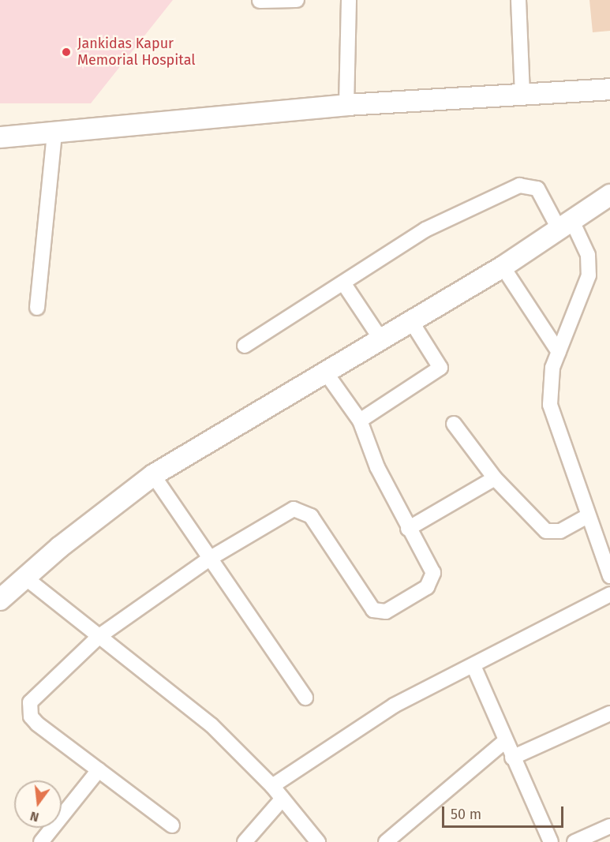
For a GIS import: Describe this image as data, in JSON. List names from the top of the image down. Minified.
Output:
{"places":["Jankidas Kapur Memorial Hospital"],"scale_bar":"50 m","north":"bottom"}
